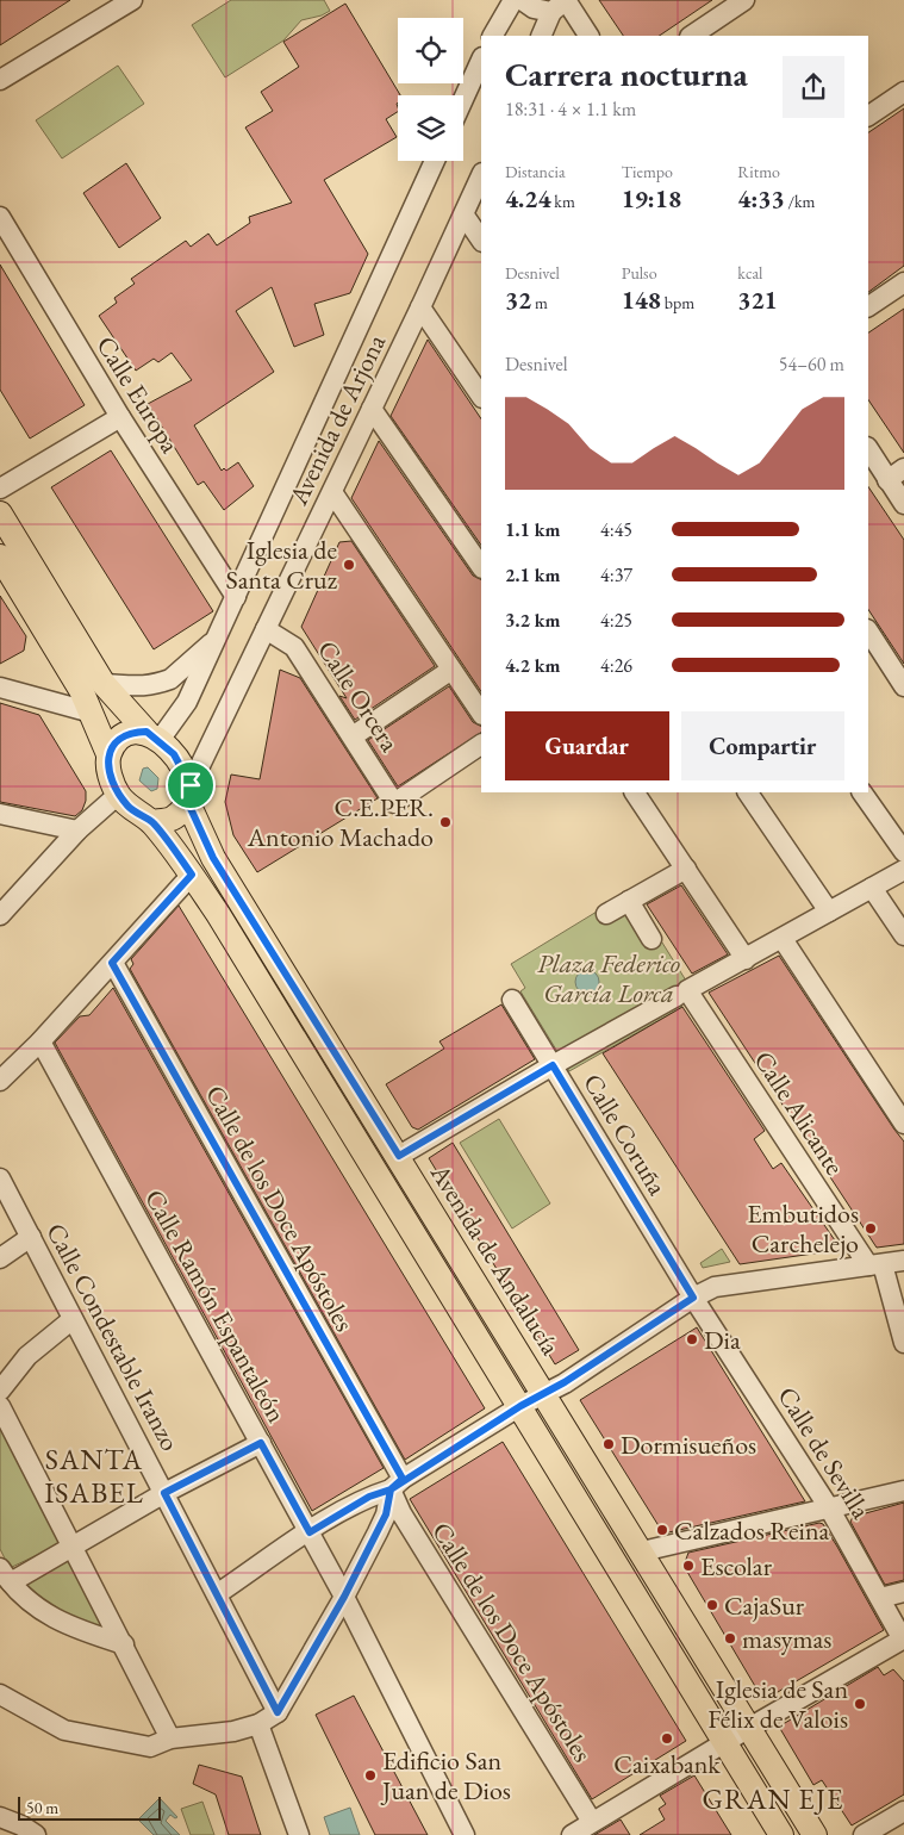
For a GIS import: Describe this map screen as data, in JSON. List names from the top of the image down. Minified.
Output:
{"streets":{"main road":["Avenida de Andalucía"],"street":["Calle Europa","Avenida de Arjona","Calle Orcera","Calle Alicante","Calle Coruña","Calle de los Doce Apóstoles","Calle Ramón Espantaleón","Calle Condestable Iranzo","Calle de Sevilla"]},"crossings":[["Calle Europa","Avenida de Arjona"],["Avenida de Arjona","Calle Orcera"],["Avenida de Arjona","Avenida de Andalucía"],["Calle Coruña","Calle de Sevilla"]],"districts":["SANTA ISABEL","GRAN EJE"],"parks":["Plaza Federico García Lorca"],"places":["Iglesia de Santa Cruz","C.E.PER. Antonio Machado","Embutidos Carchelejo","Dia","Dormisueños","Calzados Reina","Escolar","CajaSur","masymas","Iglesia de San Félix de Valois","Caixabank","Edificio San Juan de Dios"],"scale_bar":"50 m","page":{"heading":["Carrera nocturna","18:31 · 4 × 1.1 km"],"stats":[["Distancia","4.24 km"],["Tiempo","19:18"],["Ritmo","4:33 /km"],["Desnivel","32 m"],["Pulso","148 bpm"],["kcal","321"]],"chart":["Desnivel","54–60 m"],"list":[{"name":"1.1 km","note":"4:45"},{"name":"2.1 km","note":"4:37"},{"name":"3.2 km","note":"4:25"},{"name":"4.2 km","note":"4:26"}],"buttons":["Guardar","Compartir"],"scale":"50 m"}}
